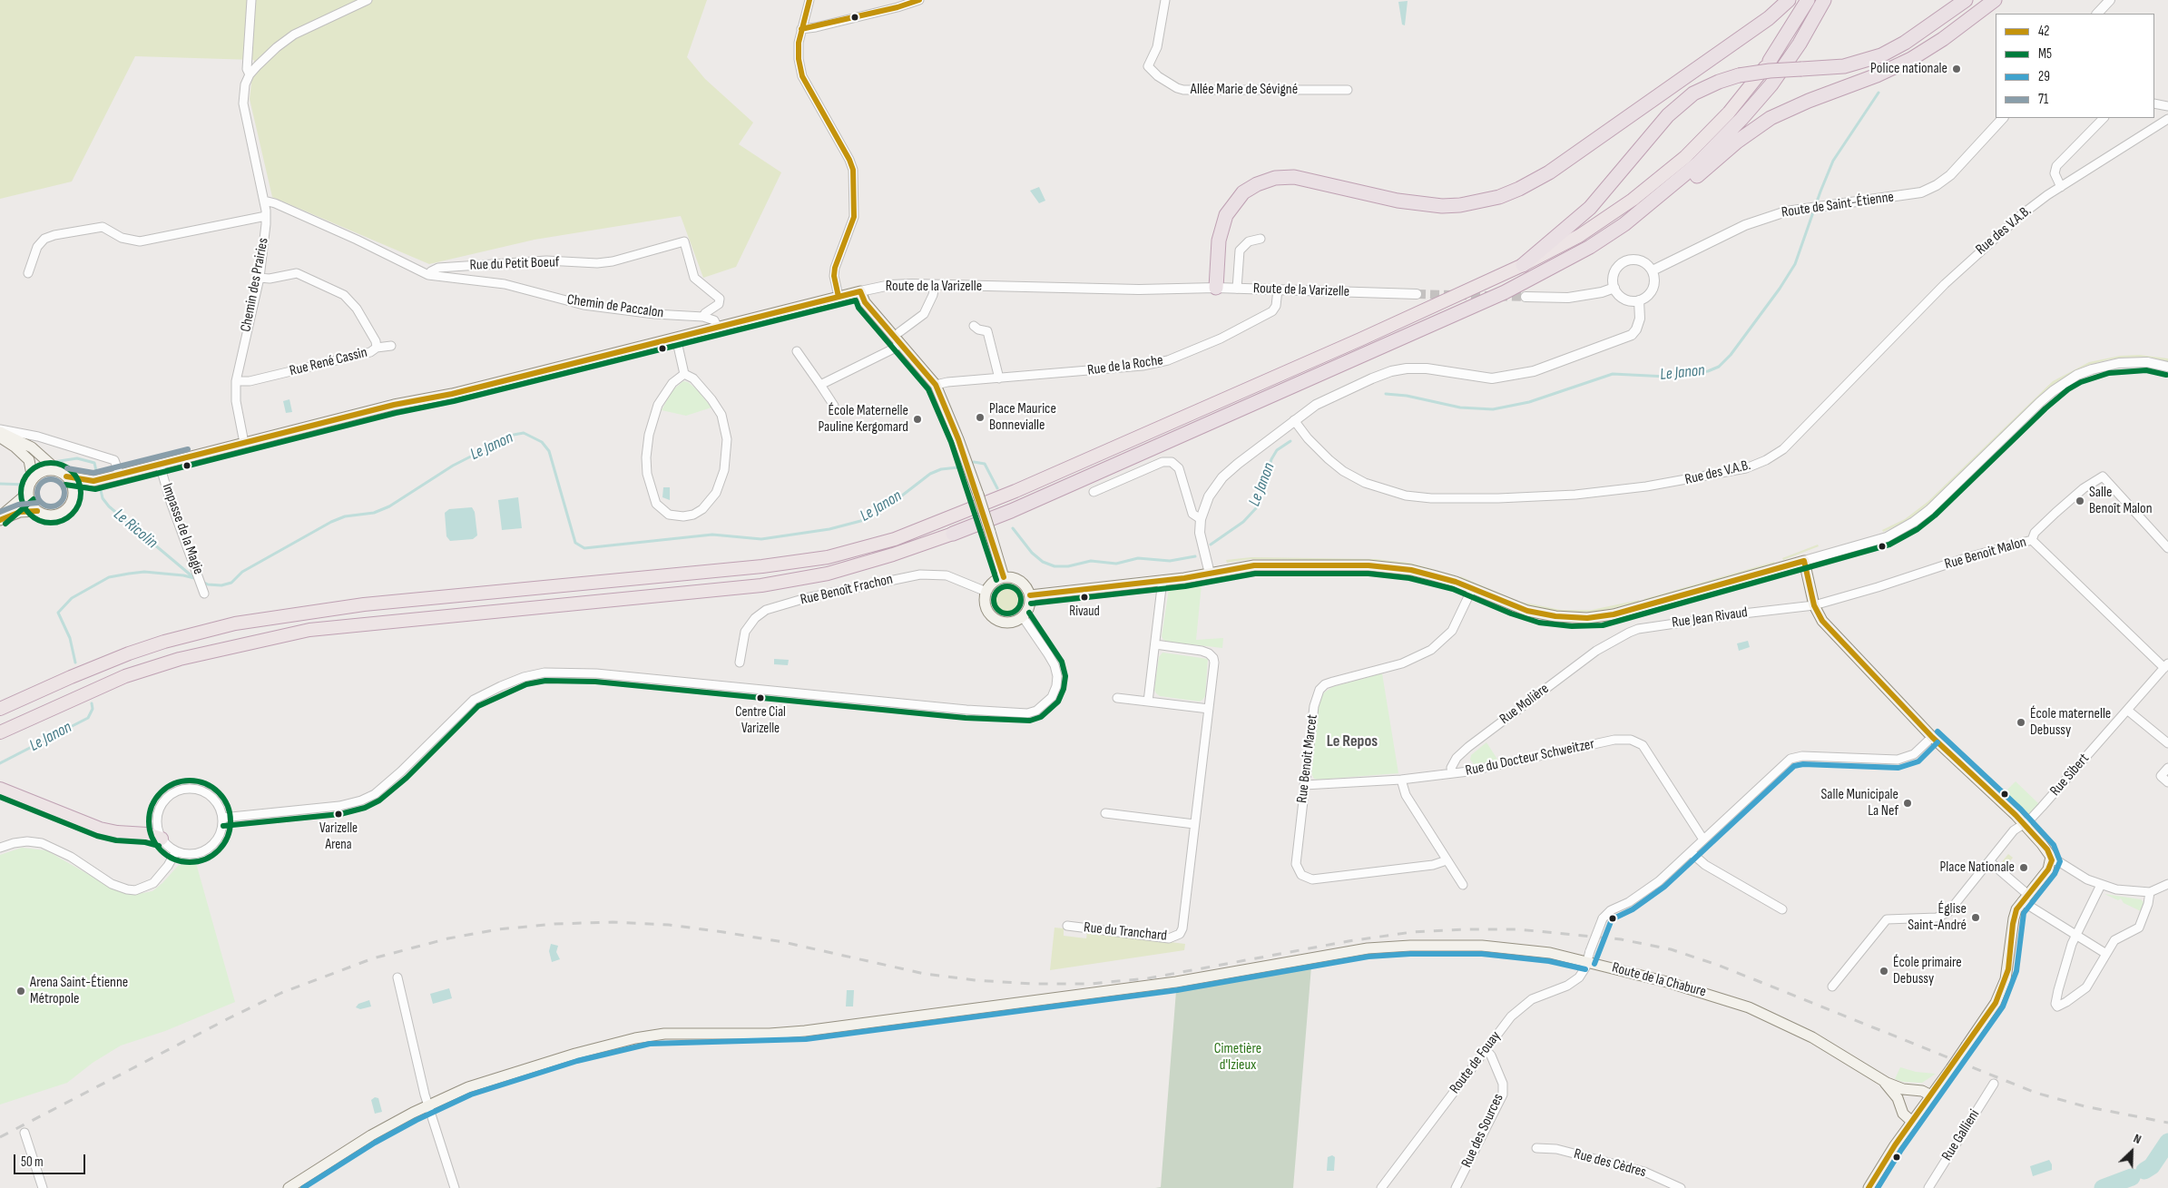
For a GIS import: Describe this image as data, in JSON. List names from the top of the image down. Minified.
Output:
{"streets":{"main road":["Route de la Varizelle","Rue Jean Rivaud","Route de la Chabure"],"street":["Allée Marie de Sévigné","Route de Saint-Étienne","Rue des V.A.B.","Rue du Petit Boeuf","Chemin des Prairies","Chemin de Paccalon","Rue René Cassin","Rue de la Roche","Impasse de la Magie","Rue Benoit Malon","Rue Benoît Frachon","Rue Molière","Rue du Docteur Schweitzer","Rue Benoit Marcet","Rue Sibert","Rue du Tranchard","Route de Fouay","Rue des Sources","Rue Gallieni","Rue des Cèdres"]},"crossings":[["Rue du Petit Boeuf","Chemin de Paccalon"],["Chemin des Prairies","Route de la Varizelle"],["Chemin des Prairies","Rue René Cassin"],["Route de la Varizelle","Rue de la Roche"],["Route de la Varizelle","Impasse de la Magie"],["Rue Benoit Malon","Rue Jean Rivaud"],["Rue Benoit Malon","Rue Sibert"],["Rue Benoît Frachon","Rue Jean Rivaud"],["Rue Jean Rivaud","Rue Molière"],["Rue Jean Rivaud","Rue Benoit Marcet"],["Rue Molière","Rue du Docteur Schweitzer"],["Rue du Docteur Schweitzer","Rue Benoit Marcet"],["Route de la Chabure","Route de Fouay"],["Route de Fouay","Rue des Sources"]],"districts":["Le Repos"],"water":["Le Janon","Le Ricolin"],"parks":["Cimetière d'Izieux"],"places":["Police nationale","Place Maurice Bonnevialle","École Maternelle Pauline Kergomard","Salle Benoît Malon","Rivaud","Centre Cial Varizelle","École maternelle Debussy","Salle Municipale La Nef","Varizelle Arena","Place Nationale","Église Saint-André","École primaire Debussy","Arena Saint-Étienne Métropole"],"lines":["transit line 42","transit line M5","transit line 71","transit line 29"],"legend":["42","M5","29","71"],"scale_bar":"50 m","north":"top right"}
